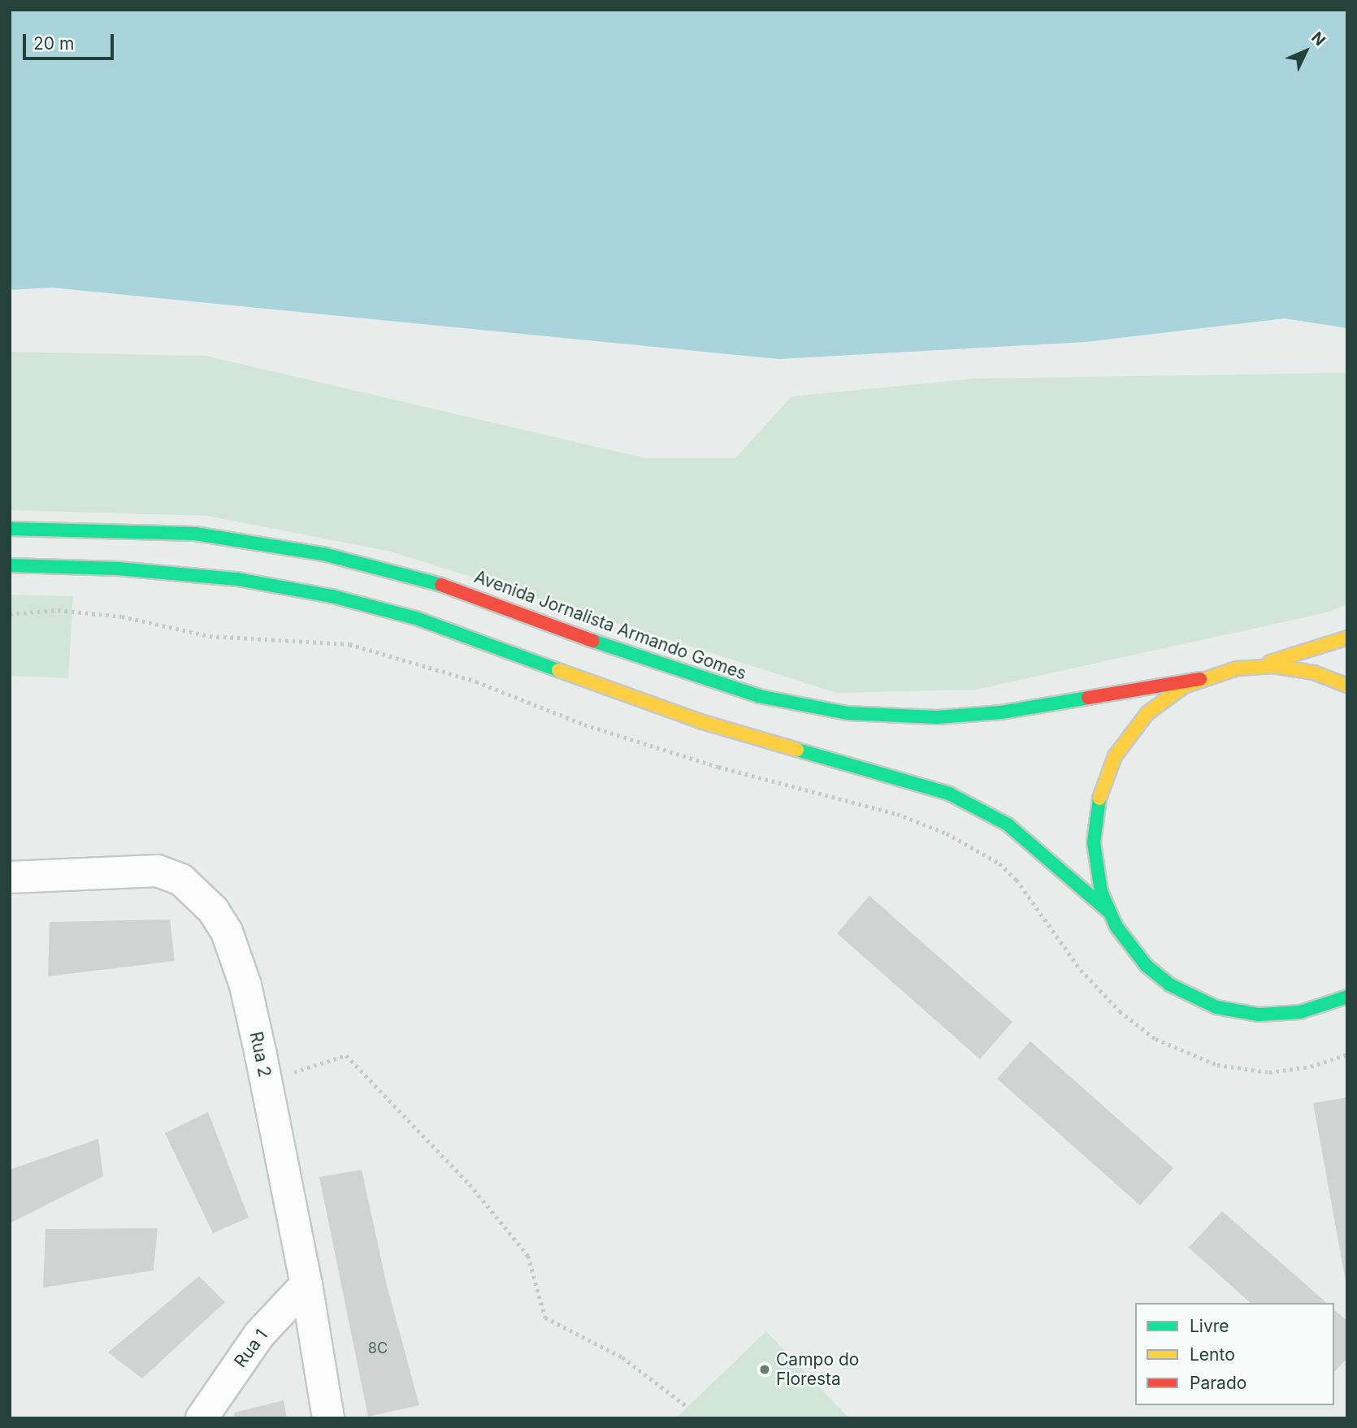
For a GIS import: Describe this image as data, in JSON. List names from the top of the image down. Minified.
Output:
{"streets":{"main road":["Avenida Jornalista Armando Gomes"],"street":["Rua 2","Rua 1"]},"crossings":[["Rua 2","Rua 1"]],"places":["Campo do Floresta"],"house_numbers":["8C"],"legend":["Livre","Lento","Parado"],"scale_bar":"20 m","north":"top right"}
